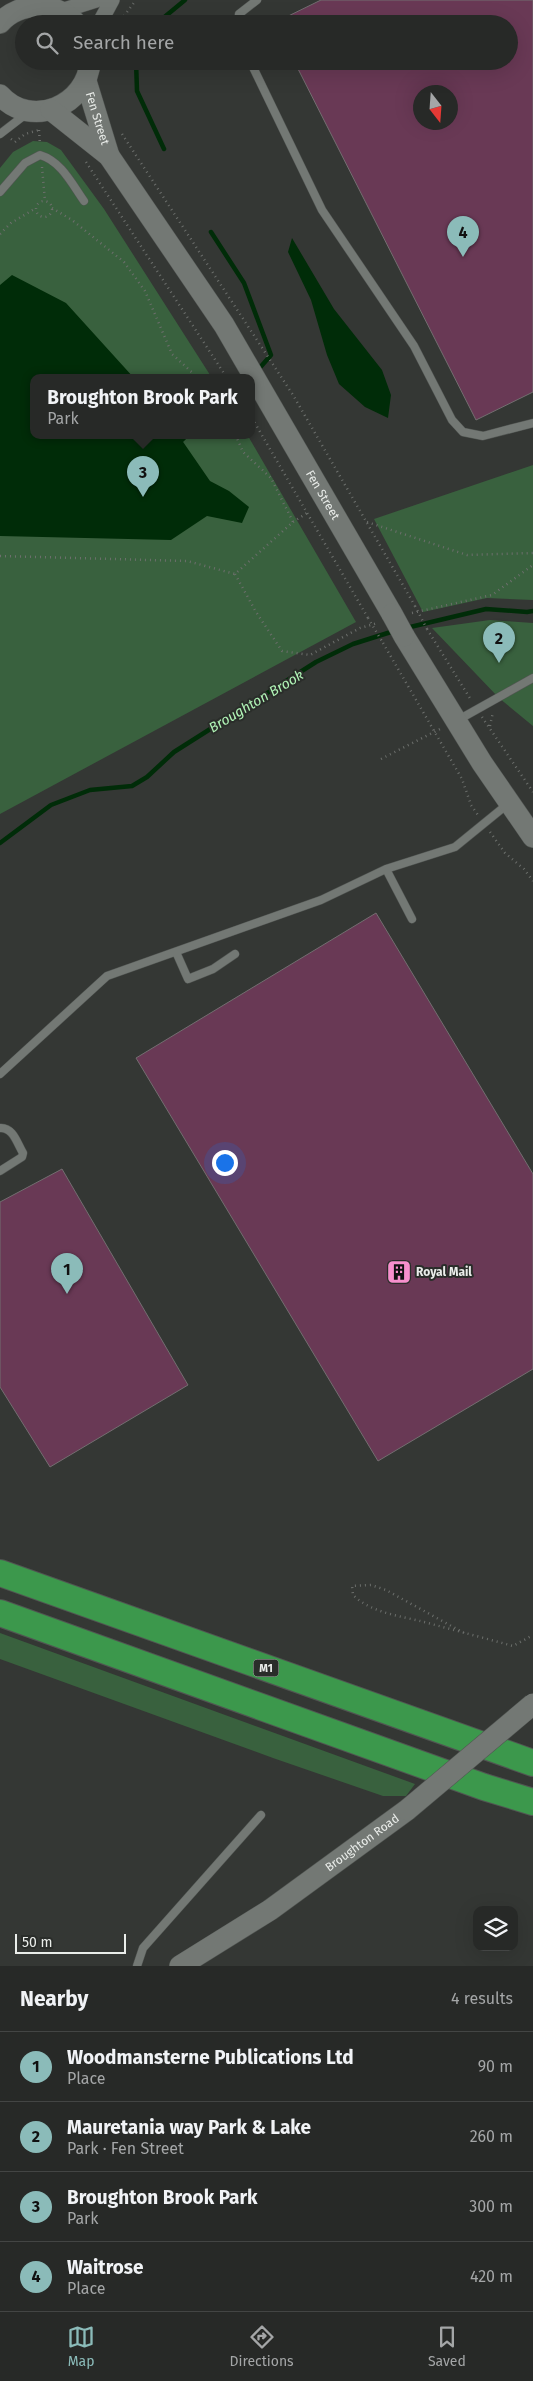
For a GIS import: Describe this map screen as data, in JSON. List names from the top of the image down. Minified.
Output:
{"streets":{"highway":["M1"],"street":["Fen Street","Broughton Road"]},"water":["Broughton Brook"],"places":{"building":["Royal Mail"]},"scale_bar":"50 m","north":"bottom","page":{"search":"Search here","pins":["4","3","2","1"],"popup":["Broughton Brook Park","Park"],"scale":"50 m","heading":["Nearby","4 results"],"list":[{"mark":"1","name":"Woodmansterne Publications Ltd","note":"Place","value":"90 m"},{"mark":"2","name":"Mauretania way Park & Lake","note":"Park · Fen Street","value":"260 m"},{"mark":"3","name":"Broughton Brook Park","note":"Park","value":"300 m"},{"mark":"4","name":"Waitrose","note":"Place","value":"420 m"}],"nav":["Map","Directions","Saved"]}}
